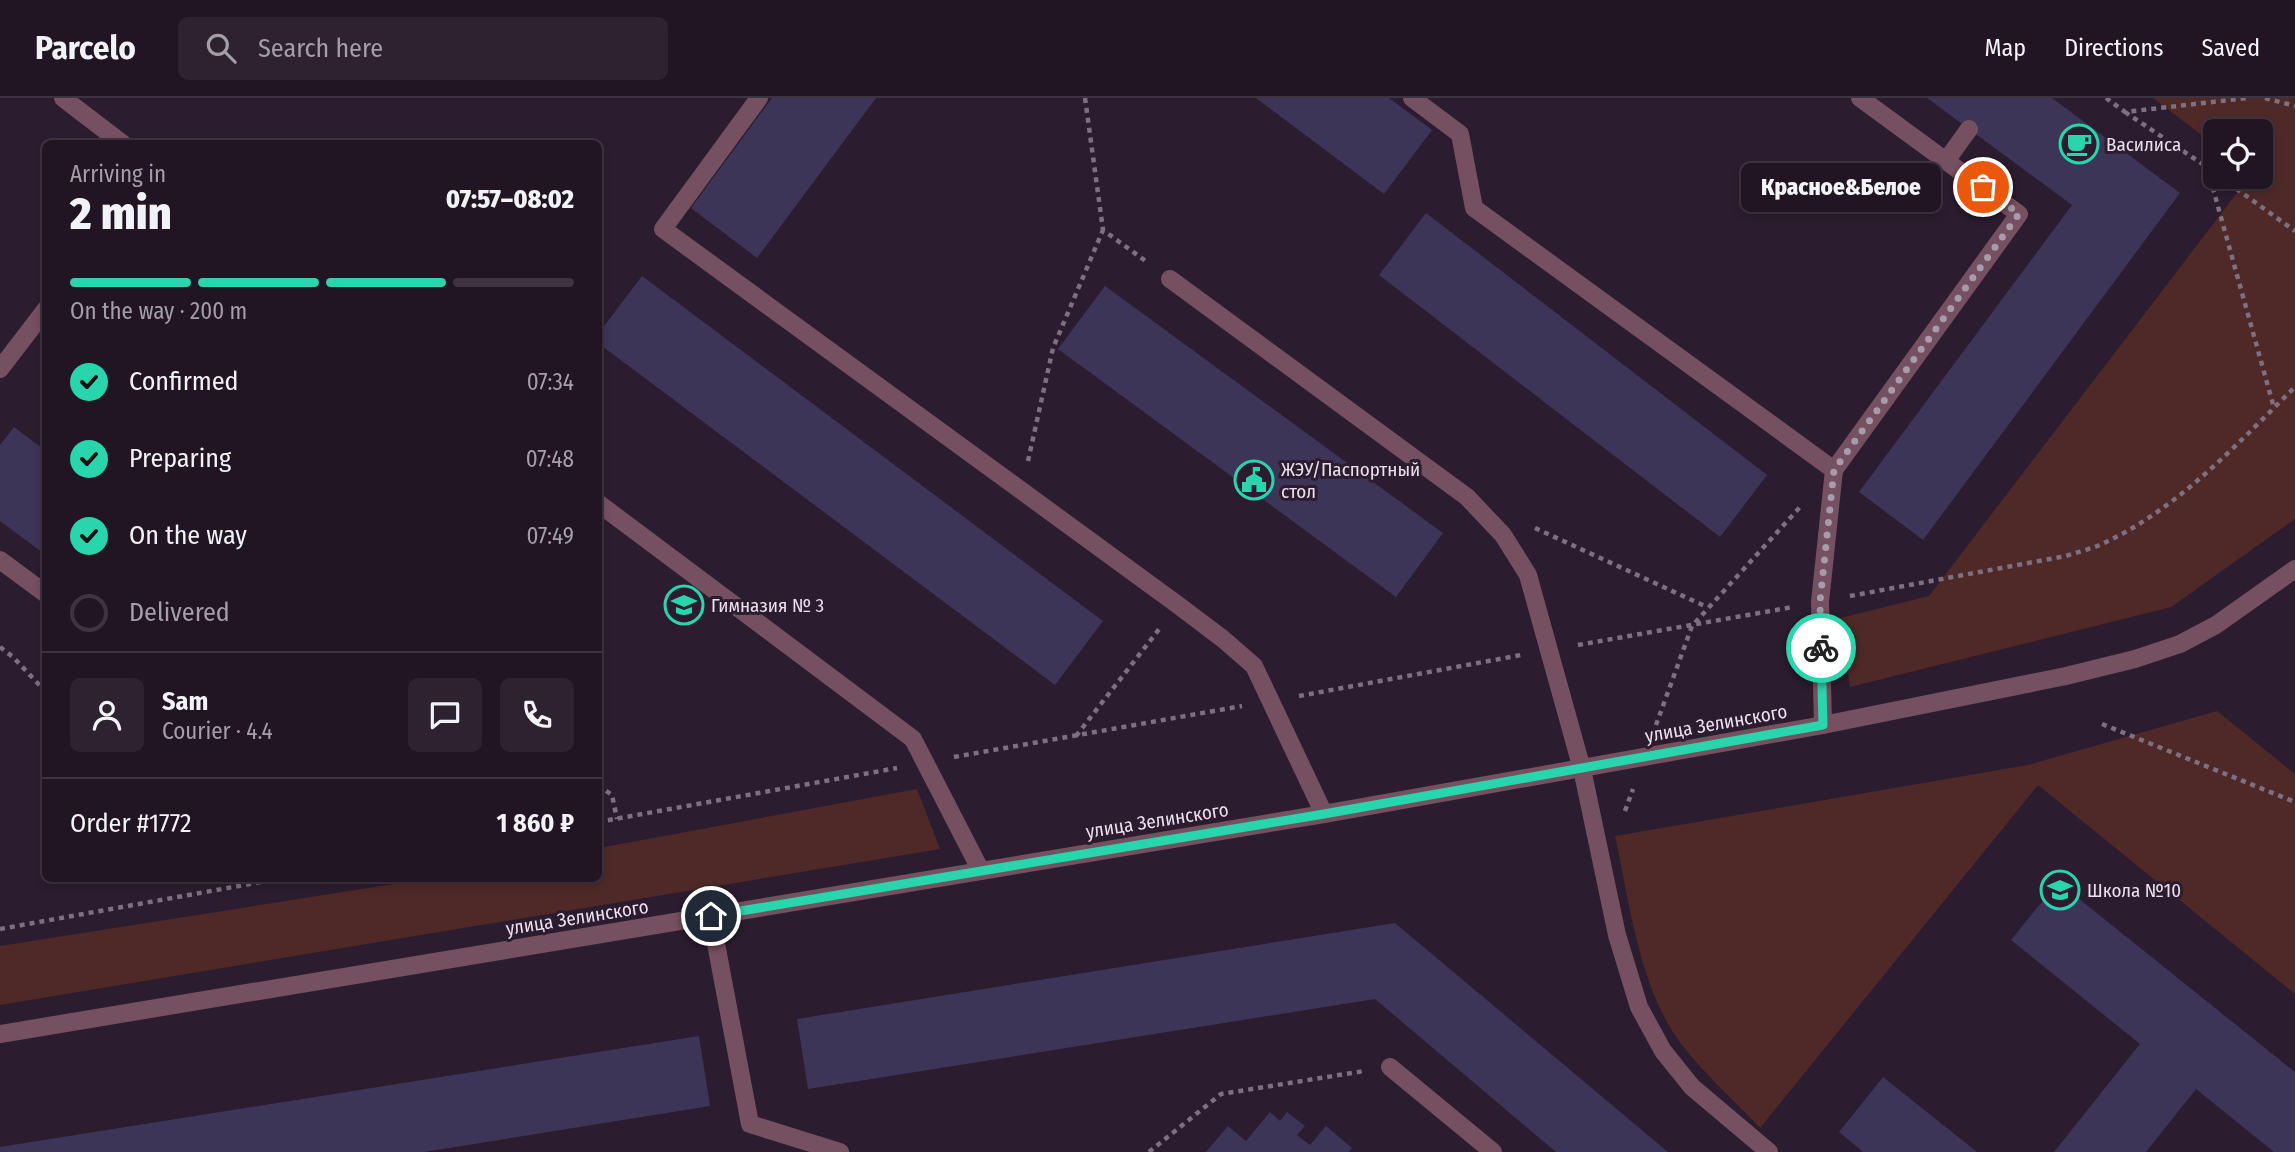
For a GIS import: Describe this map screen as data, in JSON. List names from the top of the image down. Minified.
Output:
{"streets":{"street":["улица Зелинского"]},"places":{"cafe":["Василиса"],"other":["Красное&Белое"],"public building":["ЖЭУ/Паспортный стол"],"school or university":["Гимназия № 3","Школа №10"]},"page":{"header":"Parcelo","search":"Search here","nav":["Map","Directions","Saved"],"heading":["2 min","Arriving in","07:57–08:02"],"panel":["Sam","Courier · 4.4","Order #1772","1 860 ₽"],"bubble":"Красное&Белое","bar":"On the way · 200 m","list":[["Confirmed","07:34"],["Preparing","07:48"],["On the way","07:49"],"Delivered"]}}
